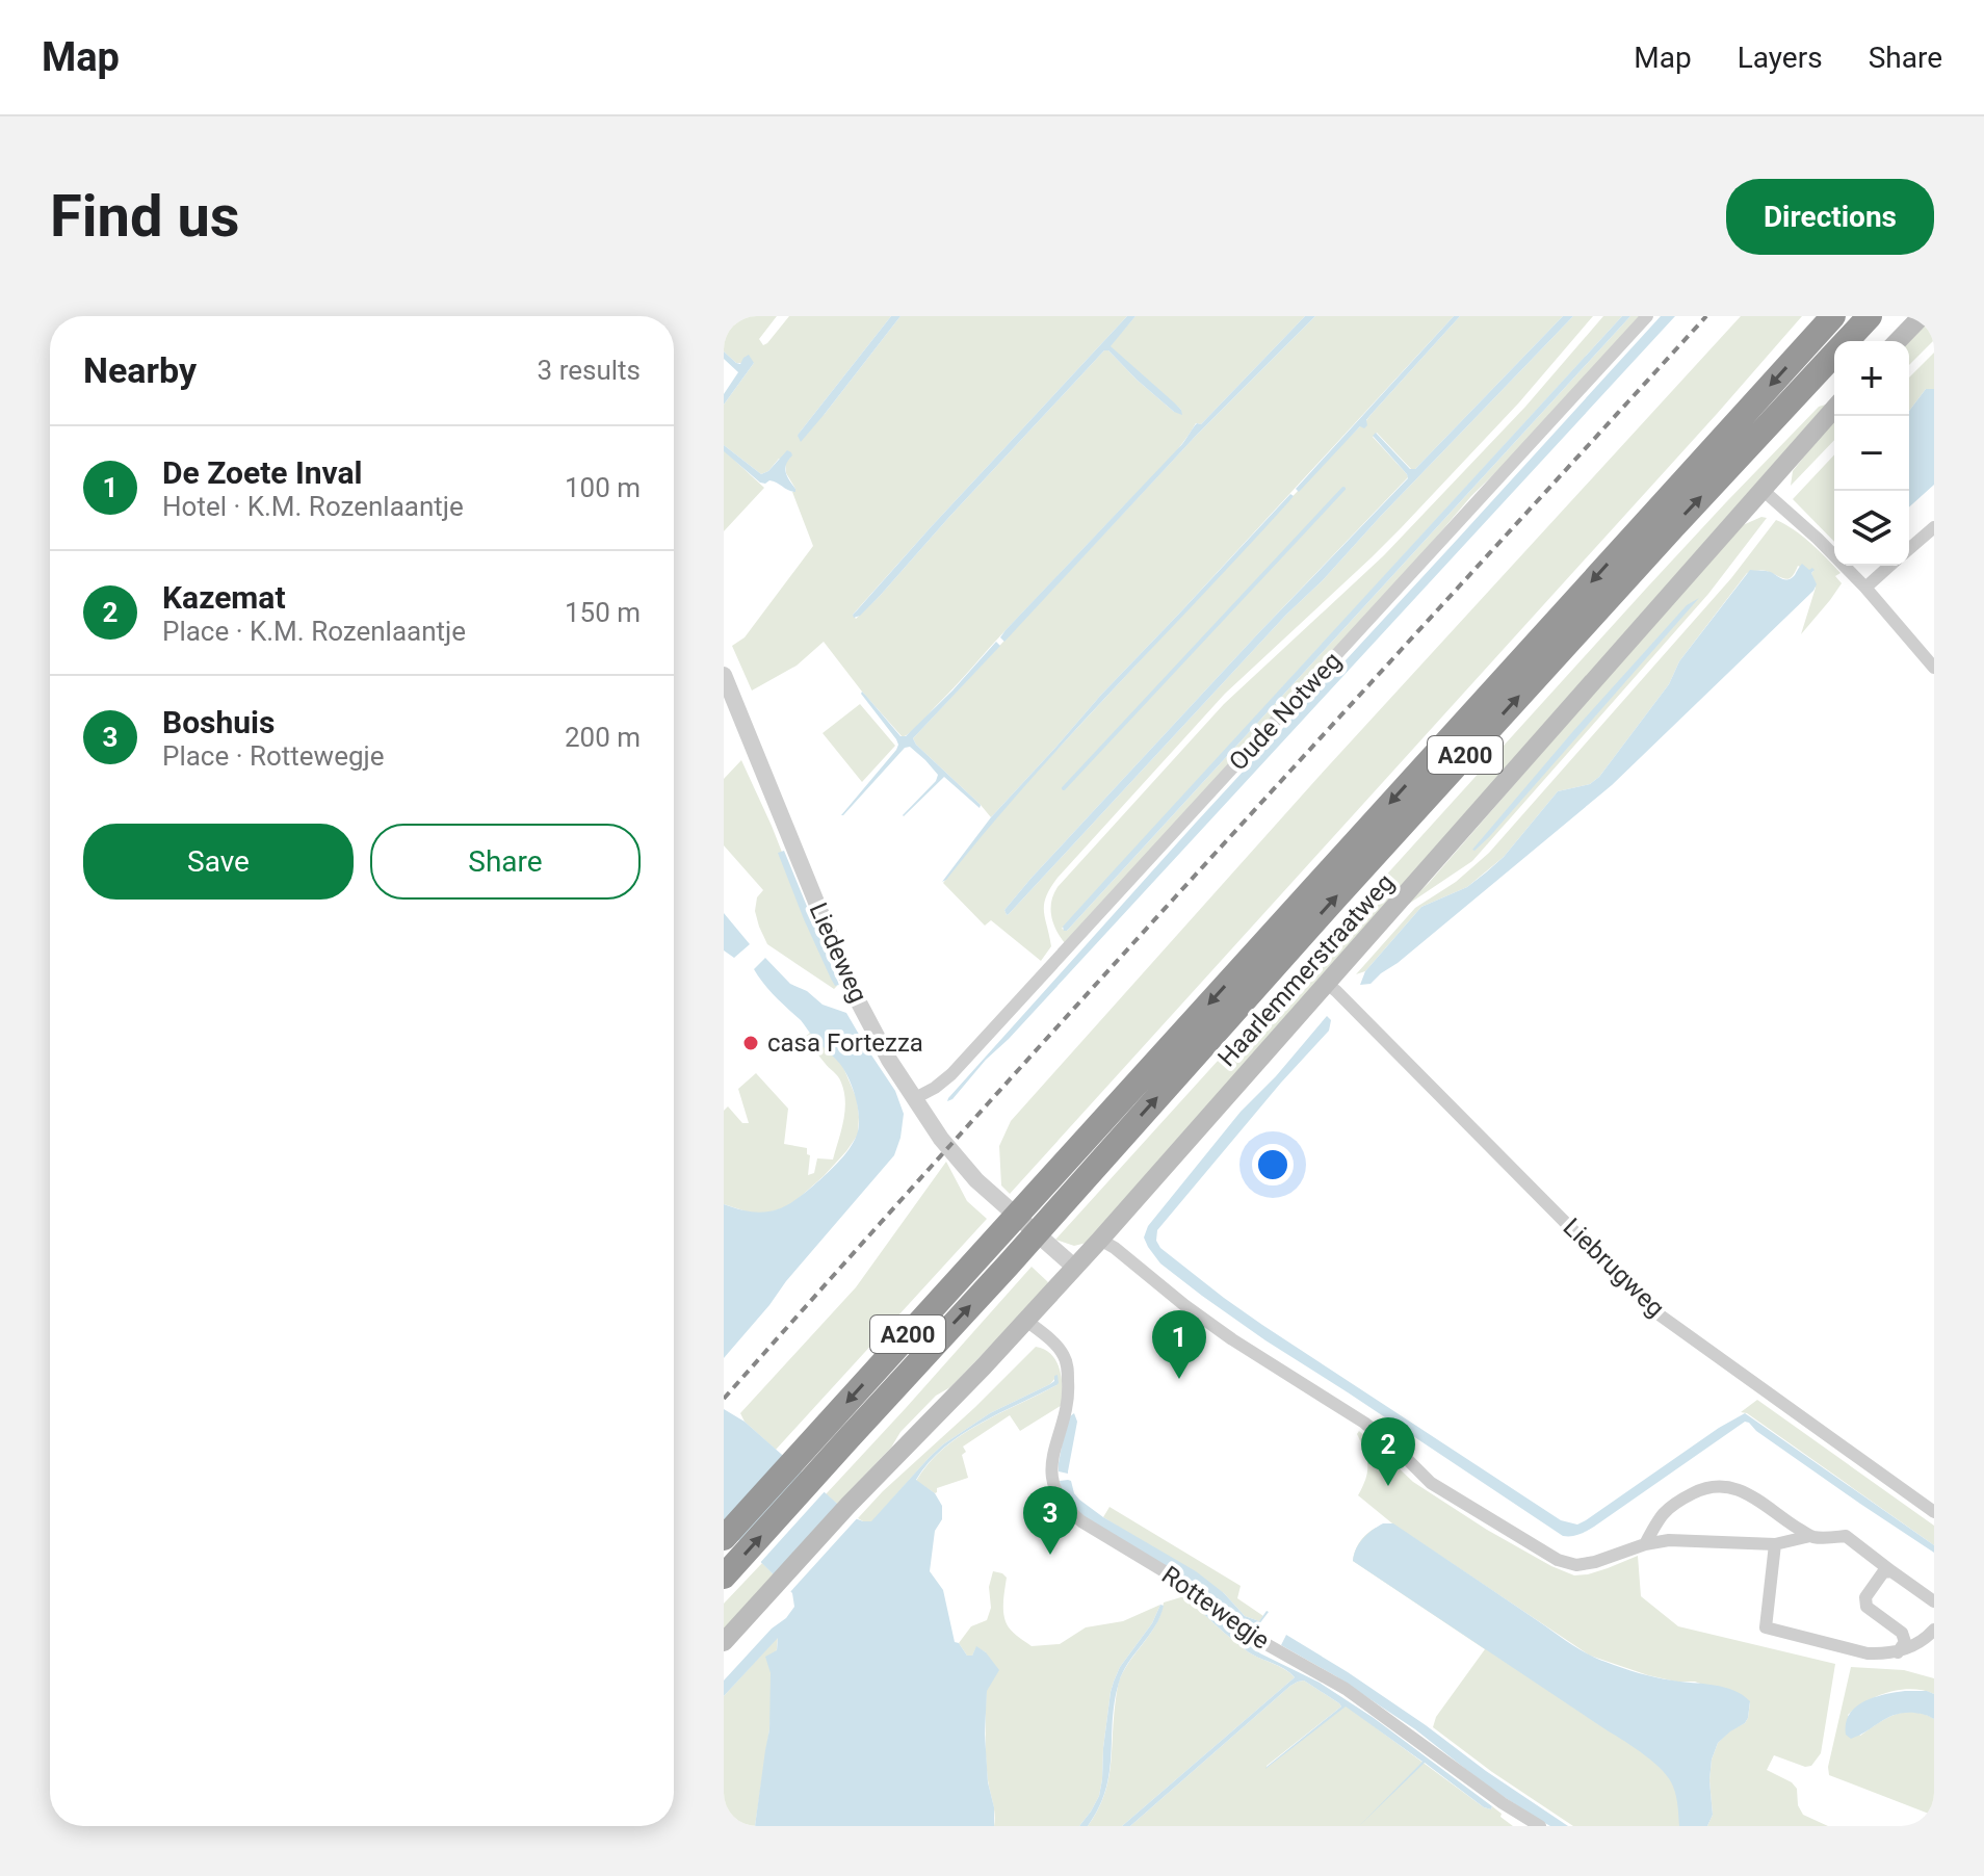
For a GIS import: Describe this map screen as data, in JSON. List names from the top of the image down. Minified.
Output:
{"streets":{"highway":["A200"],"main road":["Haarlemmerstraatweg"],"street":["Oude Notweg","Liedeweg","Liebrugweg","Rottewegje"]},"crossings":[["Oude Notweg","Liedeweg"],["Liedeweg","Haarlemmerstraatweg"],["Haarlemmerstraatweg","Liebrugweg"],["Haarlemmerstraatweg","Rottewegje"]],"places":["casa Fortezza"],"page":{"header":"Map","nav":["Map","Layers","Share"],"buttons":["Directions",["Save","Share"]],"title":"Find us","heading":["Nearby","3 results"],"map_buttons":["+","−"],"list":[{"mark":"1","name":"De Zoete Inval","note":"Hotel · K.M. Rozenlaantje","value":"100 m"},{"mark":"2","name":"Kazemat","note":"Place · K.M. Rozenlaantje","value":"150 m"},{"mark":"3","name":"Boshuis","note":"Place · Rottewegje","value":"200 m"}],"pins":["1","2","3"]}}
